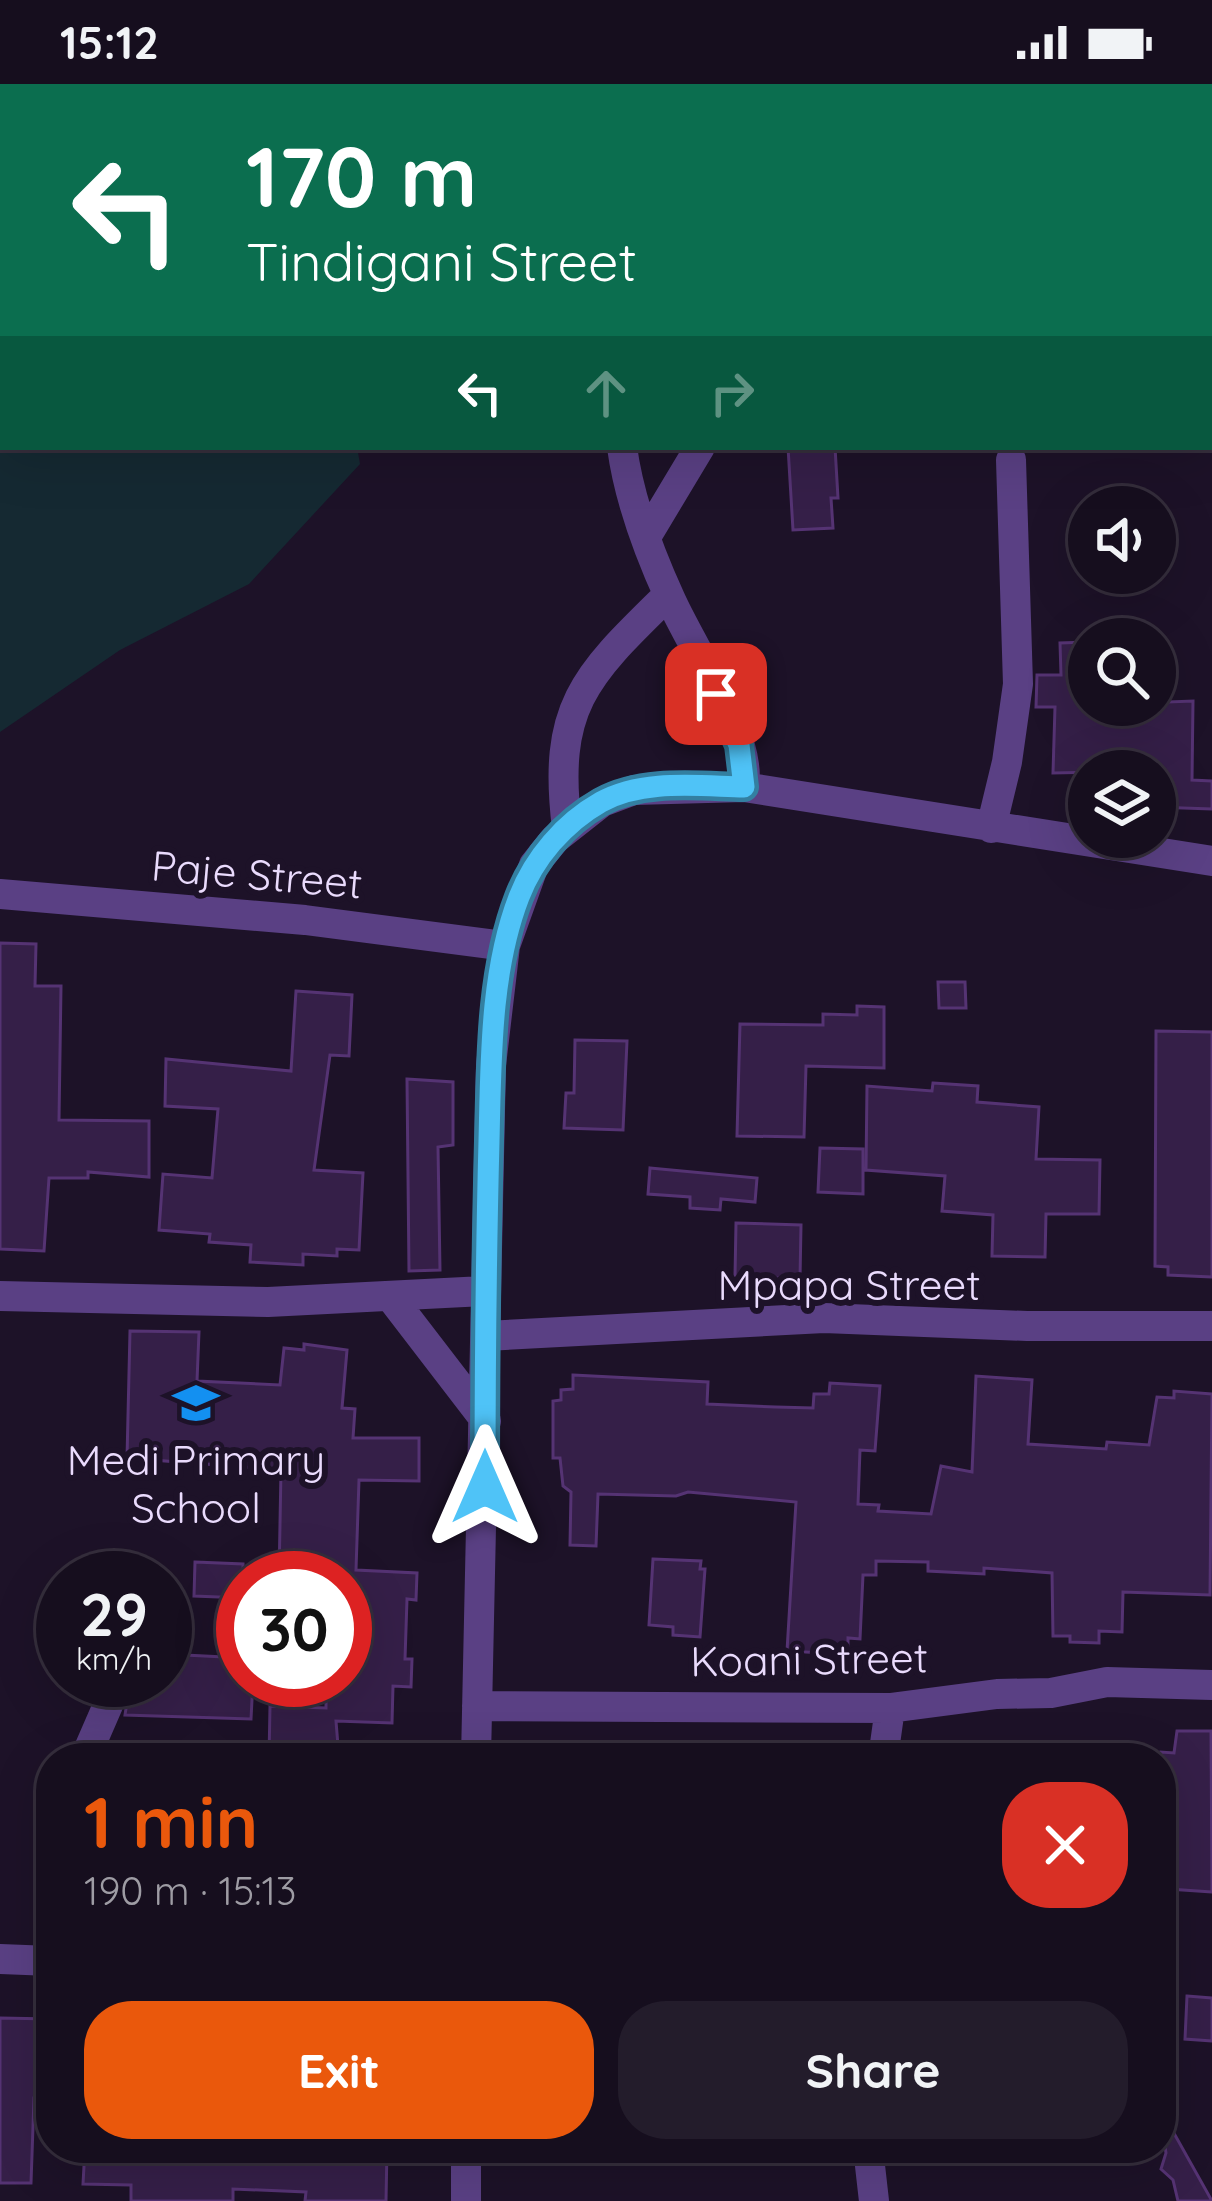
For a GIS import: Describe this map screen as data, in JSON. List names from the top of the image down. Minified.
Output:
{"streets":{"street":["Paje Street","Mpapa Street","Koani Street"]},"places":{"school or university":["Medi Primary School"]},"page":{"status":"15:12","turn":["170 m","Tindigani Street"],"speed":"29 km/h","limit":"30","heading":["1 min","190 m · 15:13"],"buttons":["Exit","Share"]}}
